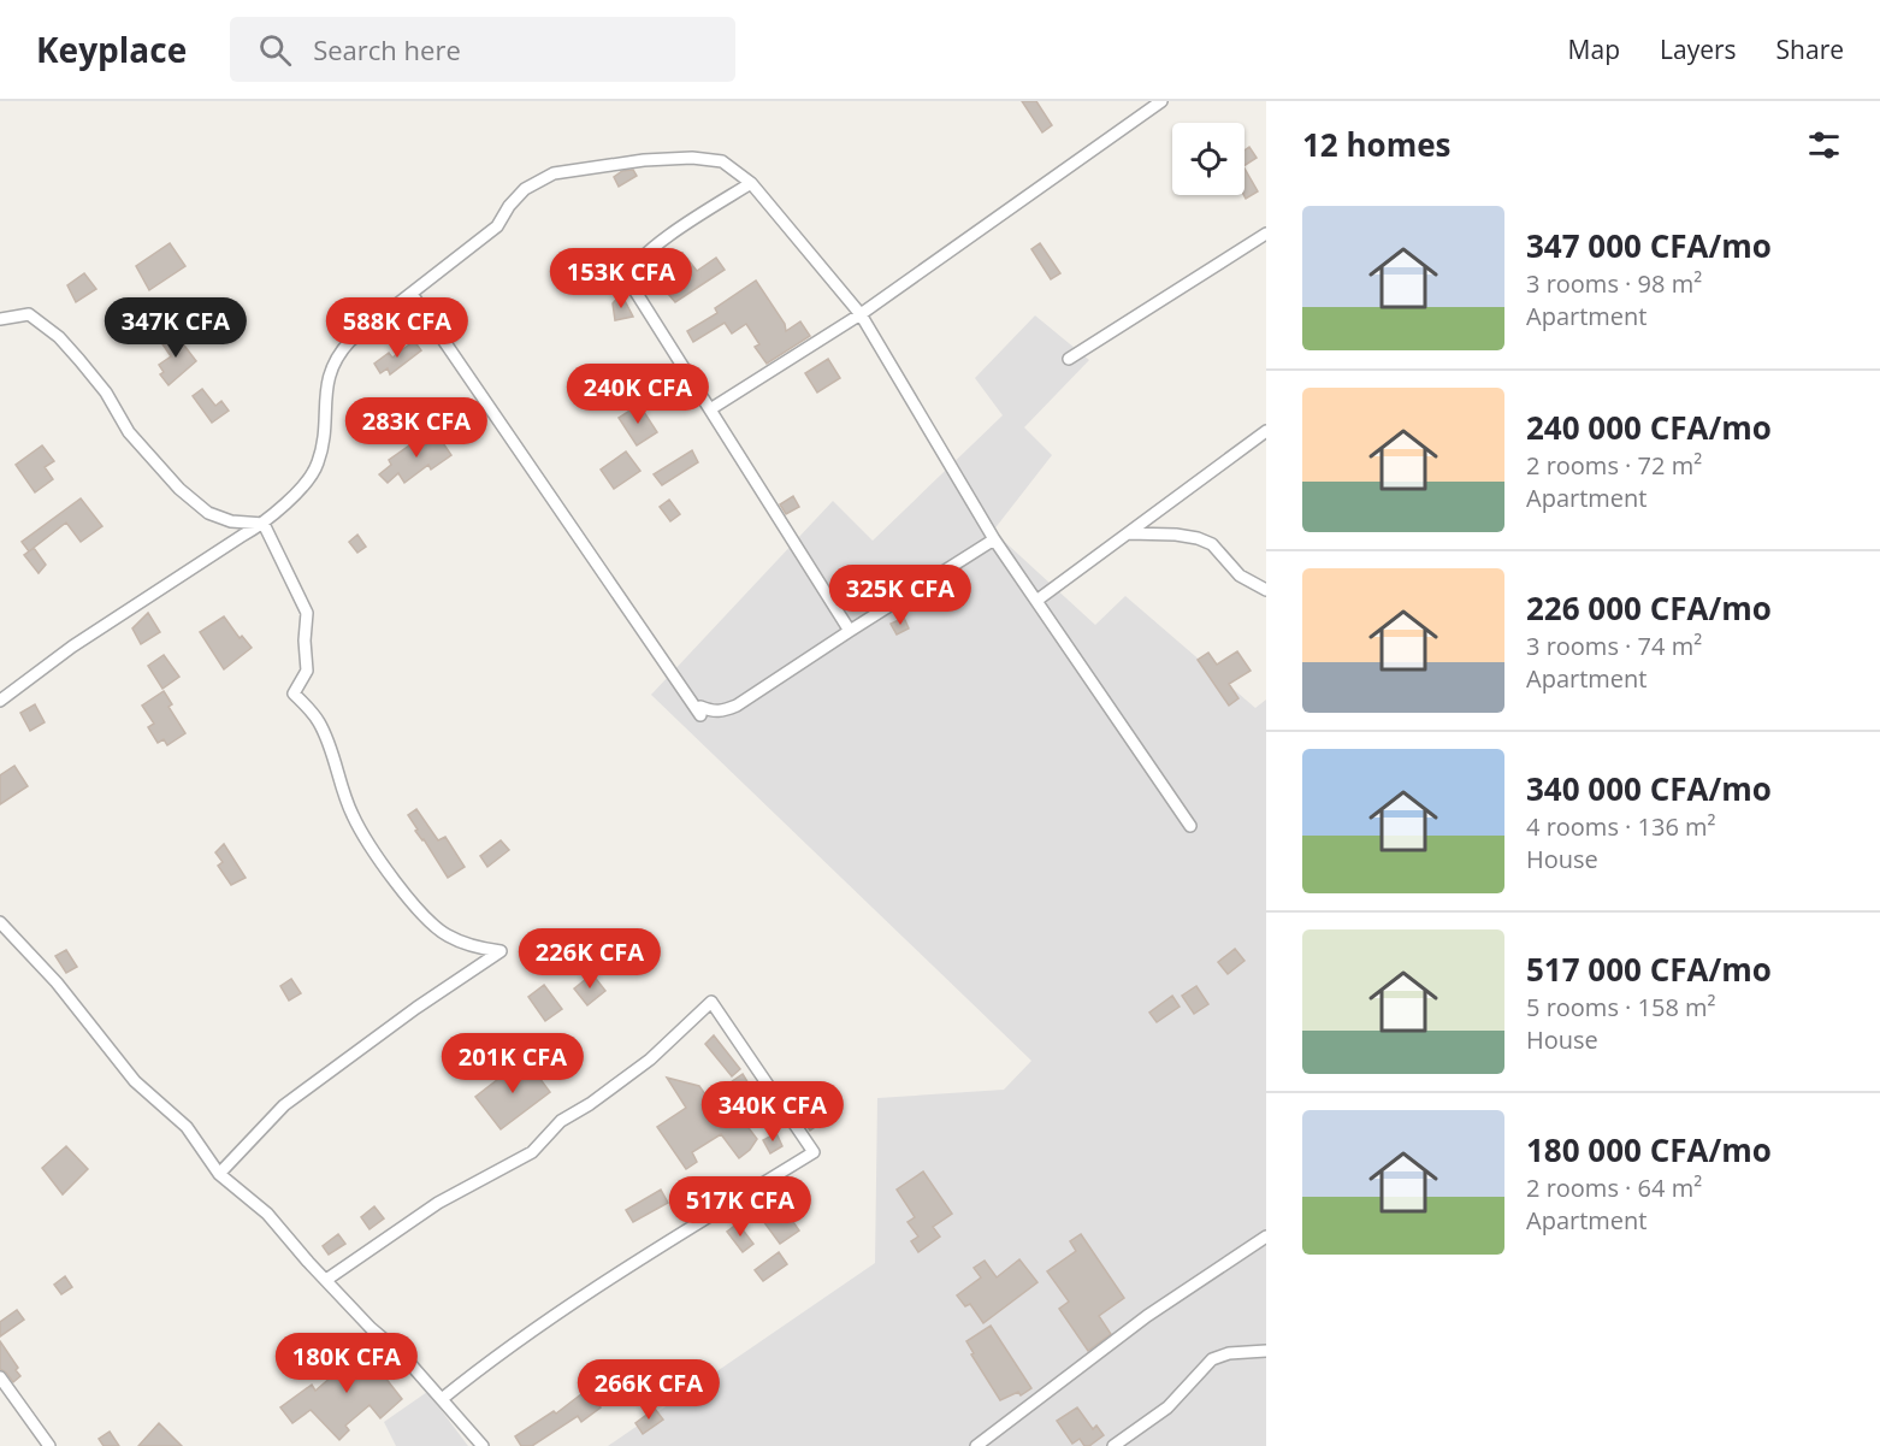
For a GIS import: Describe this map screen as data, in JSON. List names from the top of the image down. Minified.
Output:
{"page":{"header":"Keyplace","search":"Search here","nav":["Map","Layers","Share"],"heading":"12 homes","list":[{"name":"347 000 CFA/mo","note":"3 rooms · 98 m² · Apartment"},{"name":"240 000 CFA/mo","note":"2 rooms · 72 m² · Apartment"},{"name":"226 000 CFA/mo","note":"3 rooms · 74 m² · Apartment"},{"name":"340 000 CFA/mo","note":"4 rooms · 136 m² · House"},{"name":"517 000 CFA/mo","note":"5 rooms · 158 m² · House"},{"name":"180 000 CFA/mo","note":"2 rooms · 64 m² · Apartment"}],"price":["153K CFA","347K CFA","588K CFA","240K CFA","283K CFA","325K CFA","226K CFA","201K CFA","340K CFA","517K CFA","180K CFA","266K CFA"]}}
